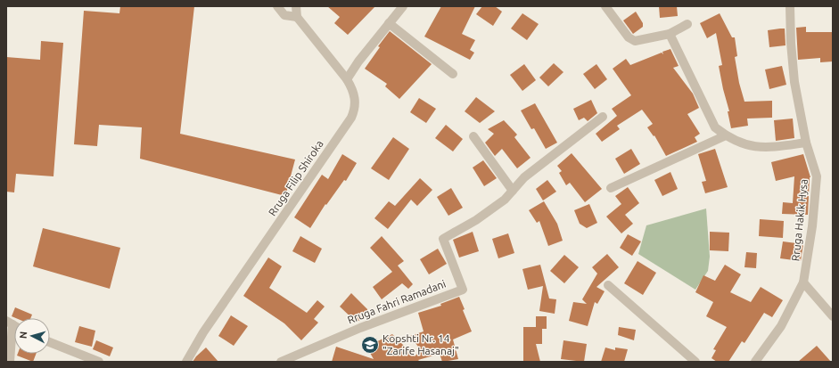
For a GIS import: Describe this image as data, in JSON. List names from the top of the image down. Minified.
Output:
{"streets":{"street":["Rruga Filip Shiroka","Rruga Hakik Hysa","Rruga Fahri Ramadani"]},"places":{"school or university":["Kopshti Nr. 14 \"Zarife Hasanaj\""]},"north":"left"}
